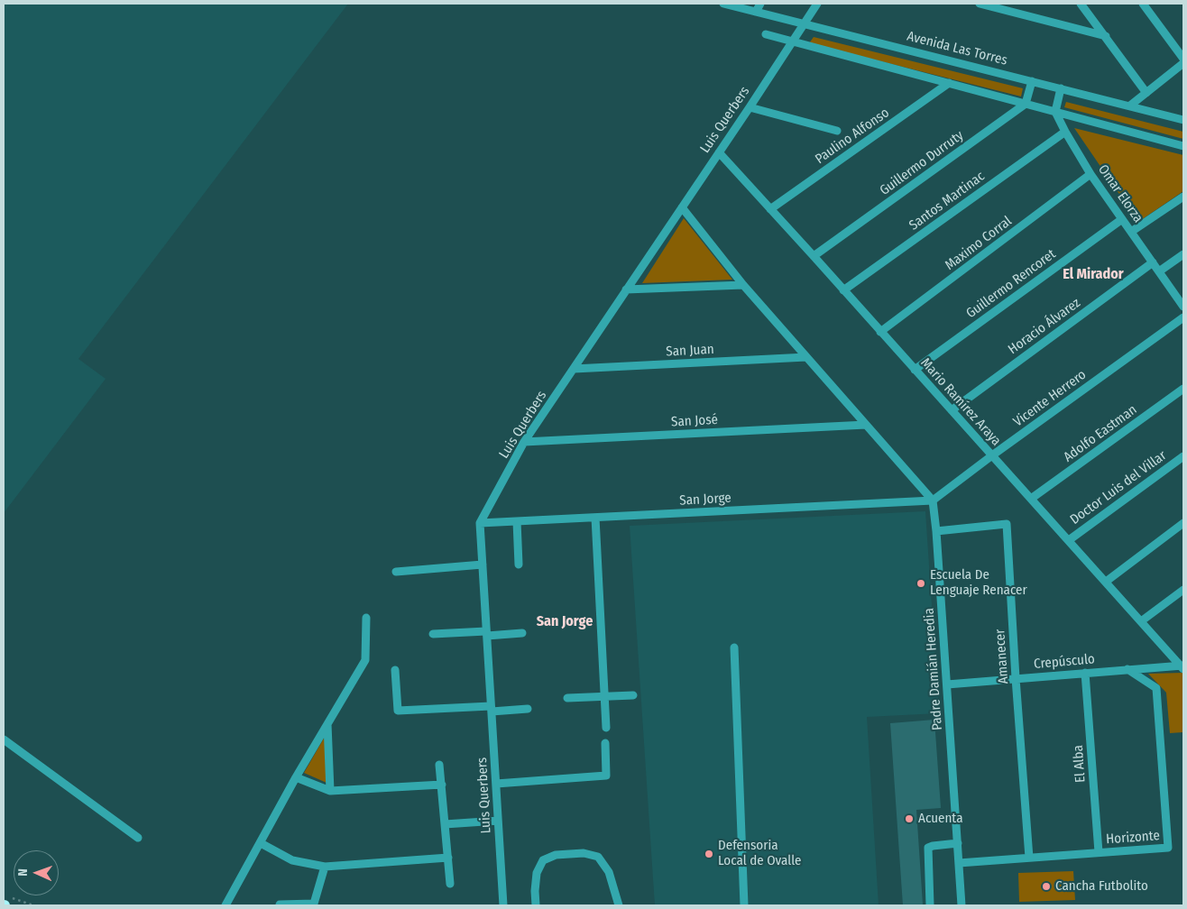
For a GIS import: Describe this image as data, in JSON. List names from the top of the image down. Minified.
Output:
{"streets":{"street":["Avenida Las Torres","Luis Querbers","Paulino Alfonso","Guillermo Durruty","Omar Elorza","Santos Martinac","Maximo Corral","Guillermo Rencoret","Horacio Álvarez","San Juan","Vicente Herrero","Mario Ramírez Araya","San José","Adolfo Eastman","Doctor Luis del Villar","San Jorge","Amanecer","Crepúsculo","Padre Damián Heredia","El Alba","Horizonte"]},"crossings":[["Avenida Las Torres","Luis Querbers"],["Luis Querbers","San Juan"],["Luis Querbers","Mario Ramírez Araya"],["Luis Querbers","San José"],["Luis Querbers","San Jorge"],["Paulino Alfonso","Mario Ramírez Araya"],["Guillermo Durruty","Mario Ramírez Araya"],["Omar Elorza","Santos Martinac"],["Omar Elorza","Maximo Corral"],["Omar Elorza","Guillermo Rencoret"],["Omar Elorza","Horacio Álvarez"],["Santos Martinac","Mario Ramírez Araya"],["Maximo Corral","Mario Ramírez Araya"],["Guillermo Rencoret","Mario Ramírez Araya"],["Horacio Álvarez","Mario Ramírez Araya"],["Vicente Herrero","Mario Ramírez Araya"],["Vicente Herrero","San Jorge"],["Vicente Herrero","Padre Damián Heredia"],["Mario Ramírez Araya","Adolfo Eastman"],["Mario Ramírez Araya","Doctor Luis del Villar"],["Mario Ramírez Araya","Crepúsculo"],["San Jorge","Padre Damián Heredia"],["Amanecer","Crepúsculo"],["Amanecer","Padre Damián Heredia"],["Amanecer","Horizonte"],["Crepúsculo","Padre Damián Heredia"],["Crepúsculo","El Alba"],["Crepúsculo","Horizonte"],["Padre Damián Heredia","Horizonte"],["El Alba","Horizonte"]],"districts":["El Mirador","San Jorge"],"places":["Escuela De Lenguaje Renacer","Acuenta","Defensoria Local de Ovalle","Cancha Futbolito"],"north":"left"}
